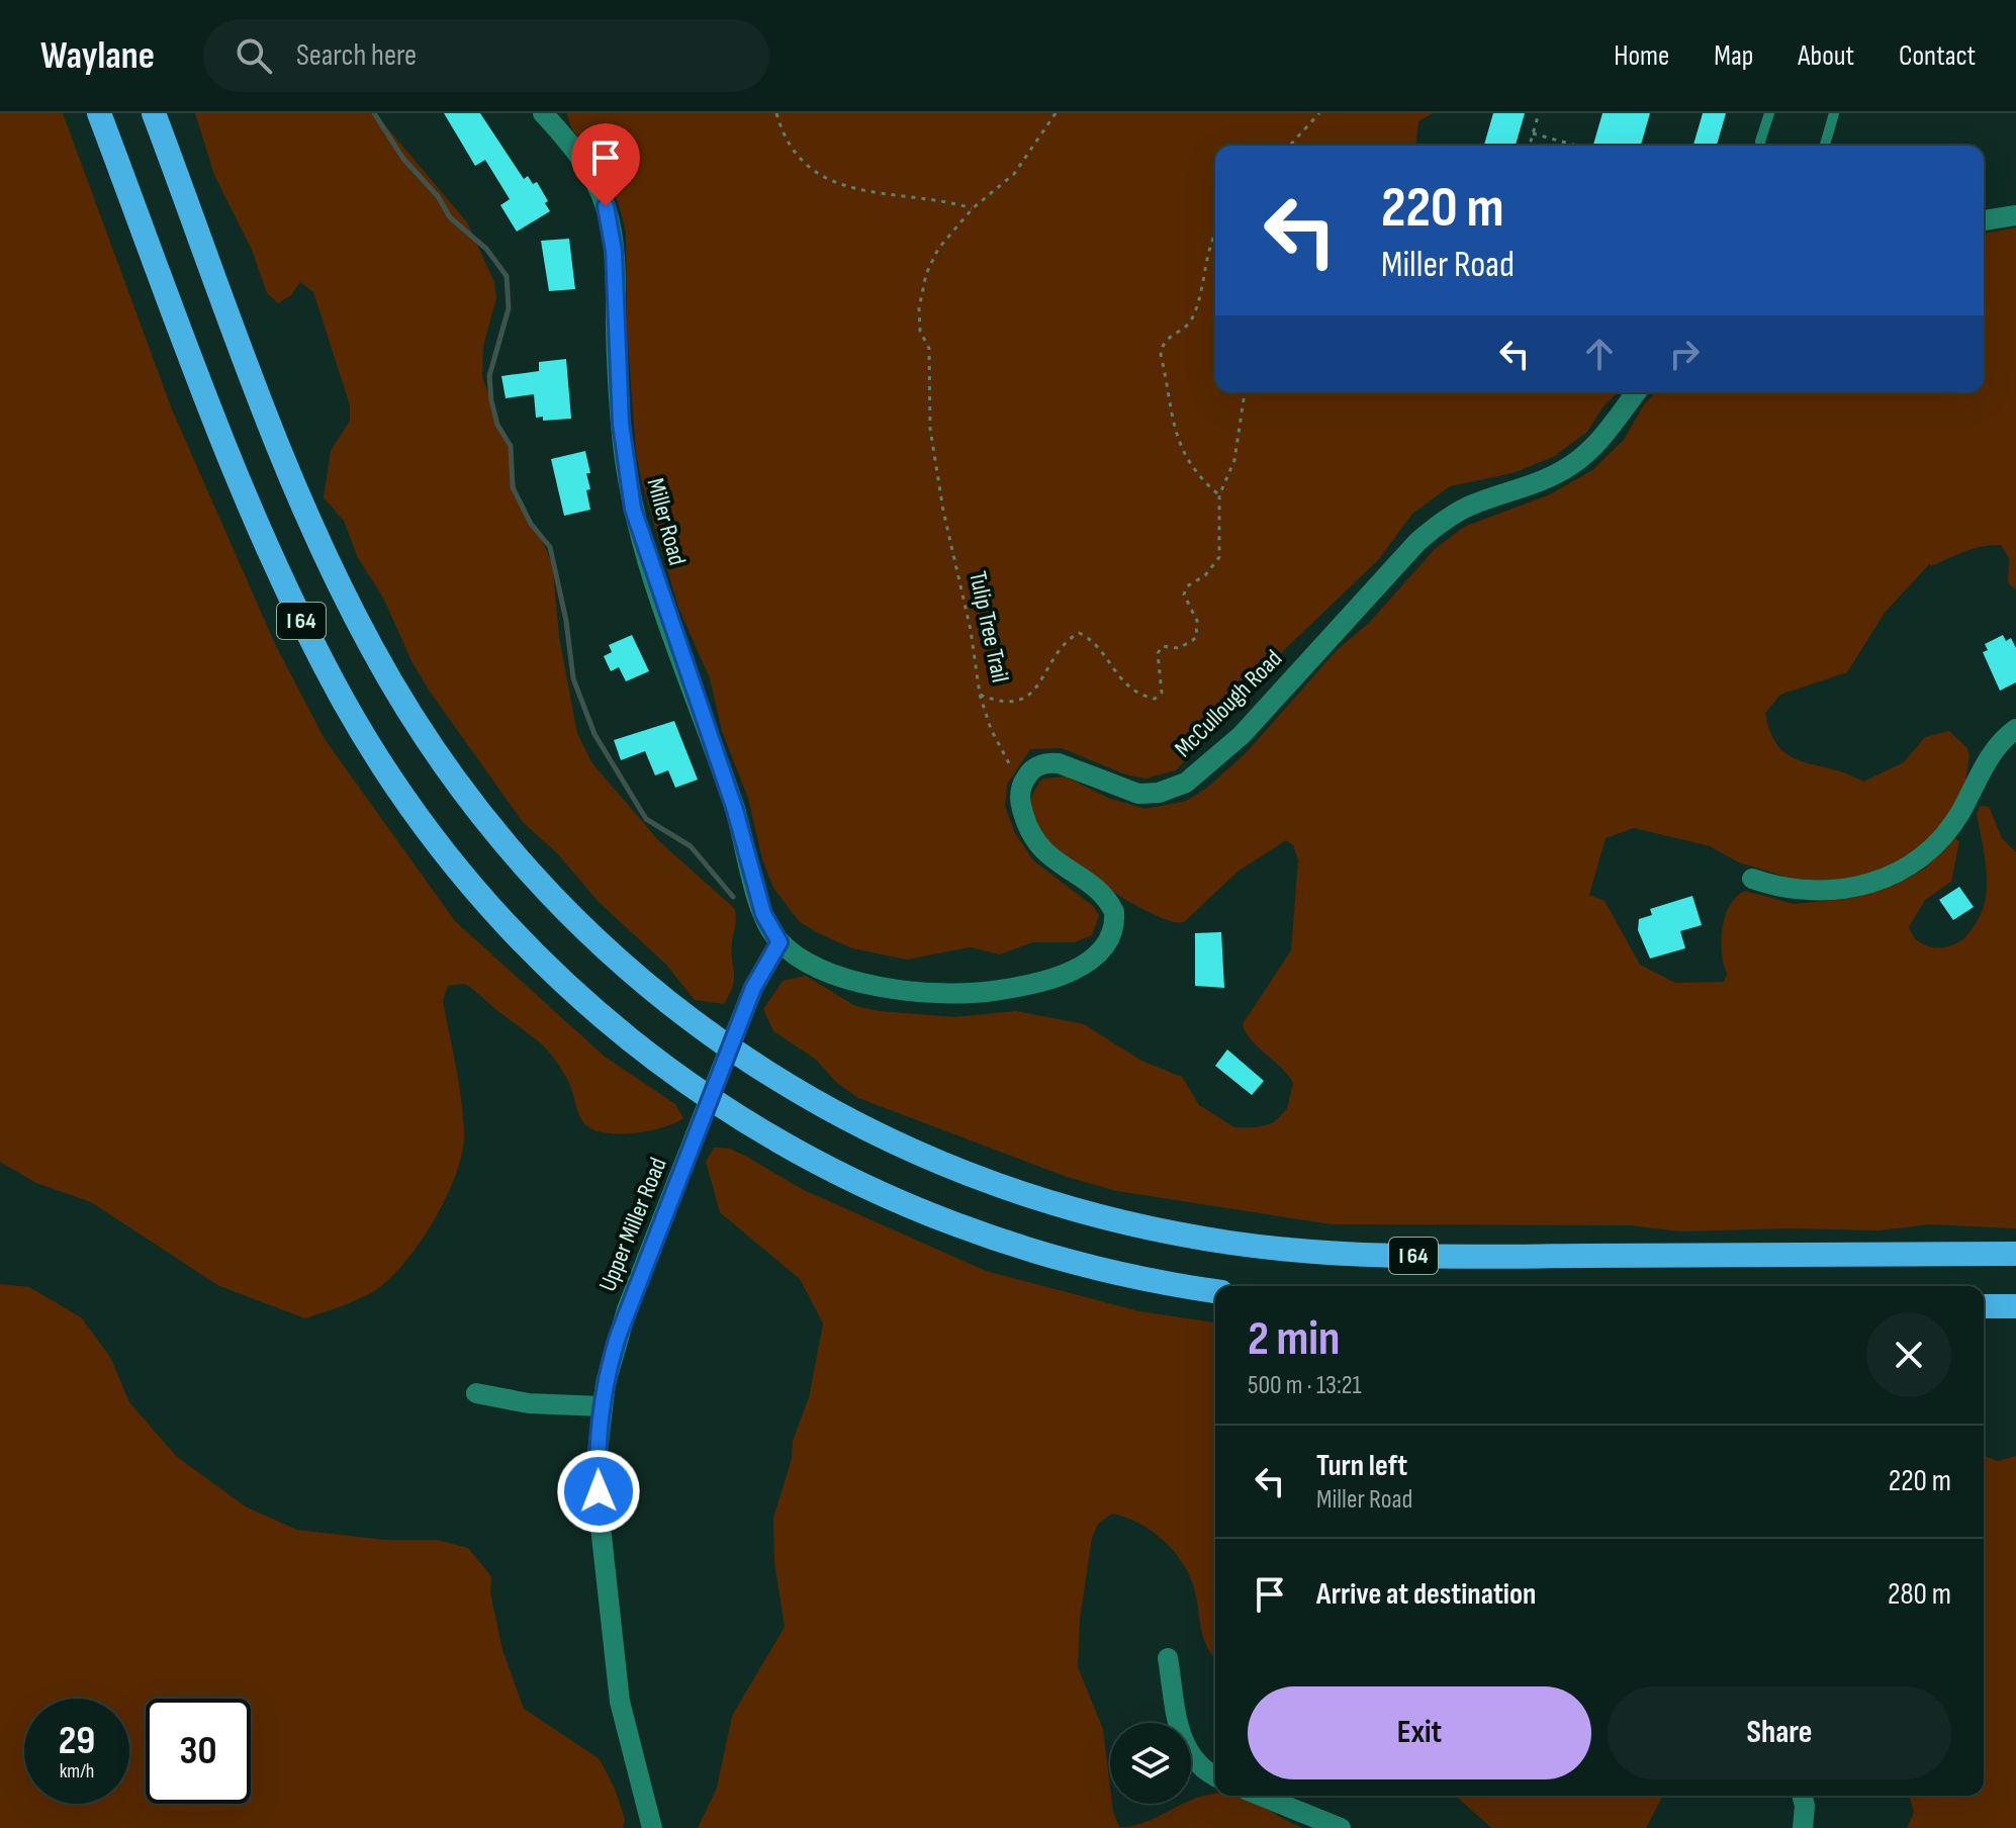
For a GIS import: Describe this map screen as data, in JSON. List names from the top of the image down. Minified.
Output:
{"streets":{"highway":["I 64"],"street":["Miller Road","McCullough Road","Upper Miller Road"],"path":["Tulip Tree Trail"]},"crossings":[["Miller Road","McCullough Road"],["Miller Road","Upper Miller Road"],["McCullough Road","Upper Miller Road"]],"page":{"header":"Waylane","search":"Search here","nav":["Home","Map","About","Contact"],"turn":["220 m","Miller Road"],"heading":["2 min","500 m · 13:21"],"list":[{"name":"Turn left","note":"Miller Road","value":"220 m"},{"name":"Arrive at destination","value":"280 m"}],"buttons":["Exit","Share"],"speed":"29 km/h","limit":"30"}}
